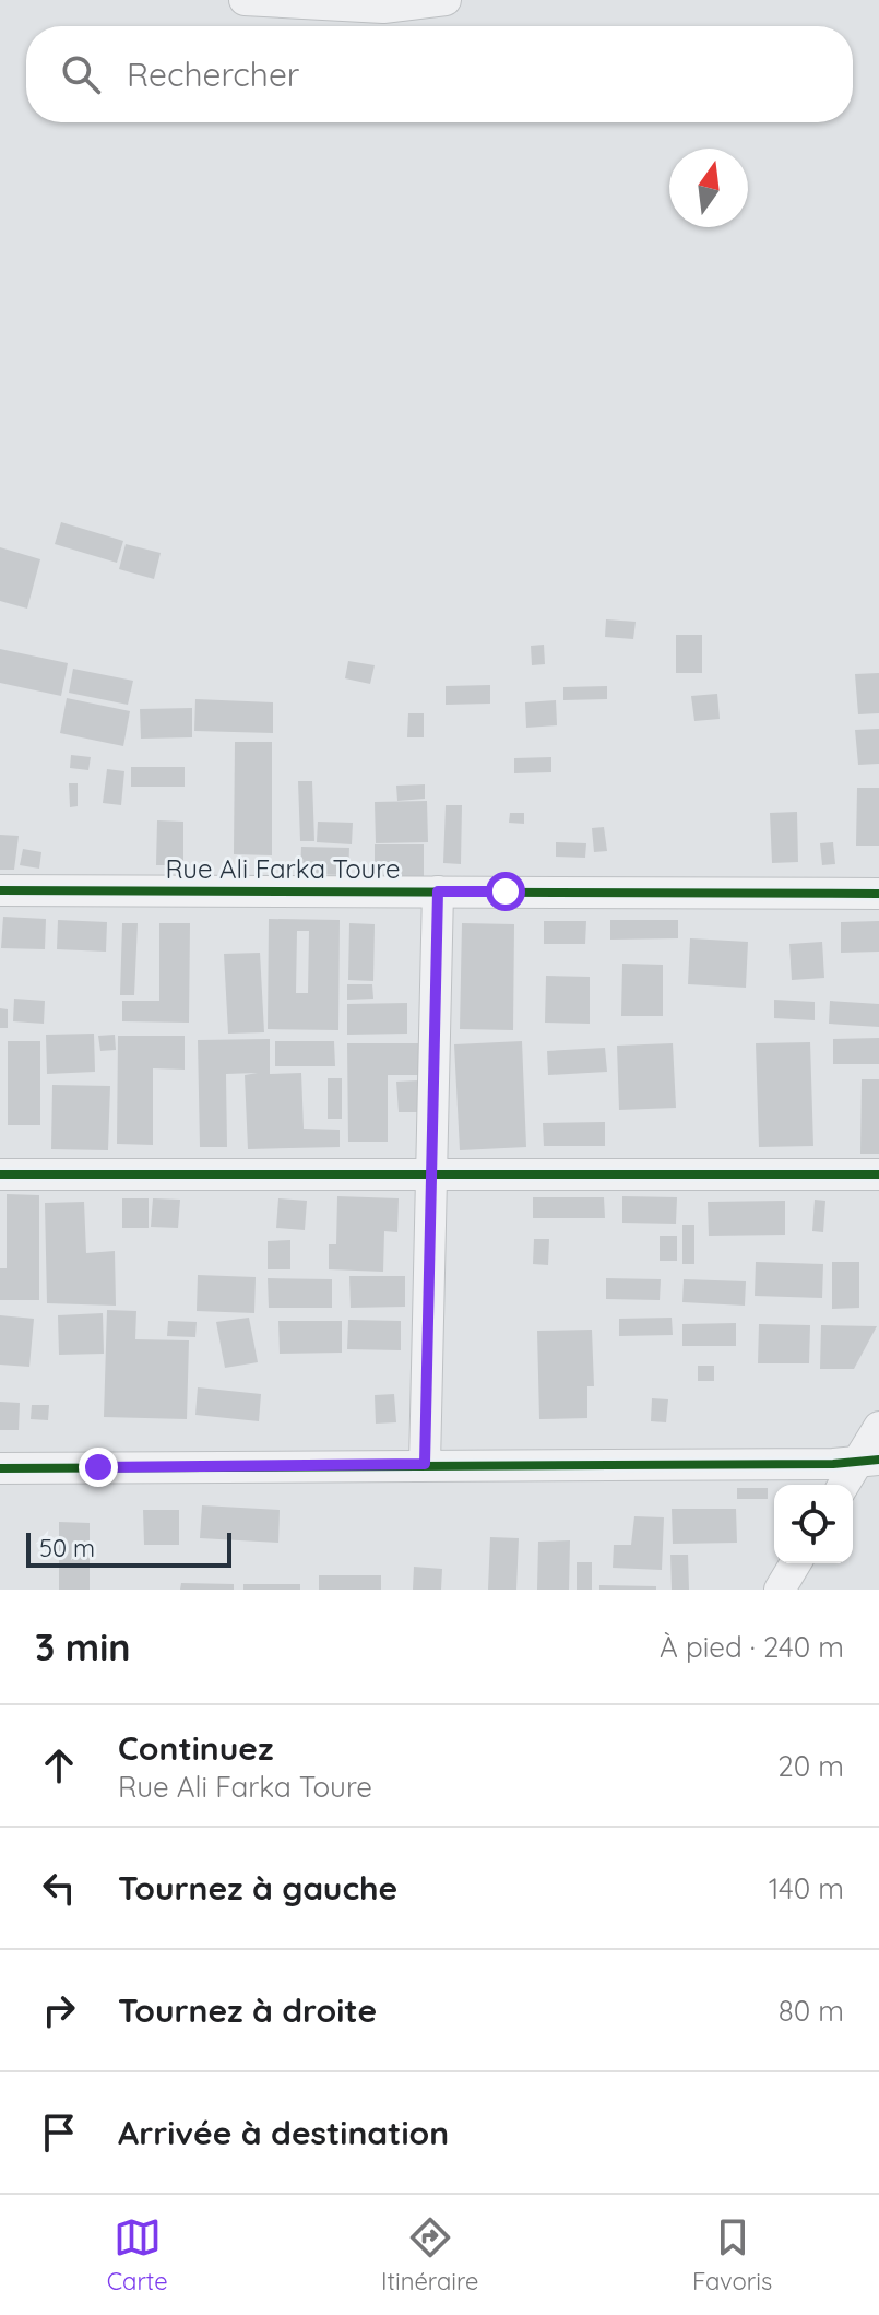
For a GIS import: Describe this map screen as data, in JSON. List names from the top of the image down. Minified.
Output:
{"streets":{"street":["Rue Ali Farka Toure"]},"scale_bar":"50 m","north":"top","page":{"search":"Rechercher","scale":"50 m","heading":["3 min","À pied · 240 m"],"list":[["Continuez","Rue Ali Farka Toure","20 m"],["Tournez à gauche","140 m"],["Tournez à droite","80 m"],"Arrivée à destination"],"nav":["Carte","Itinéraire","Favoris"]}}
